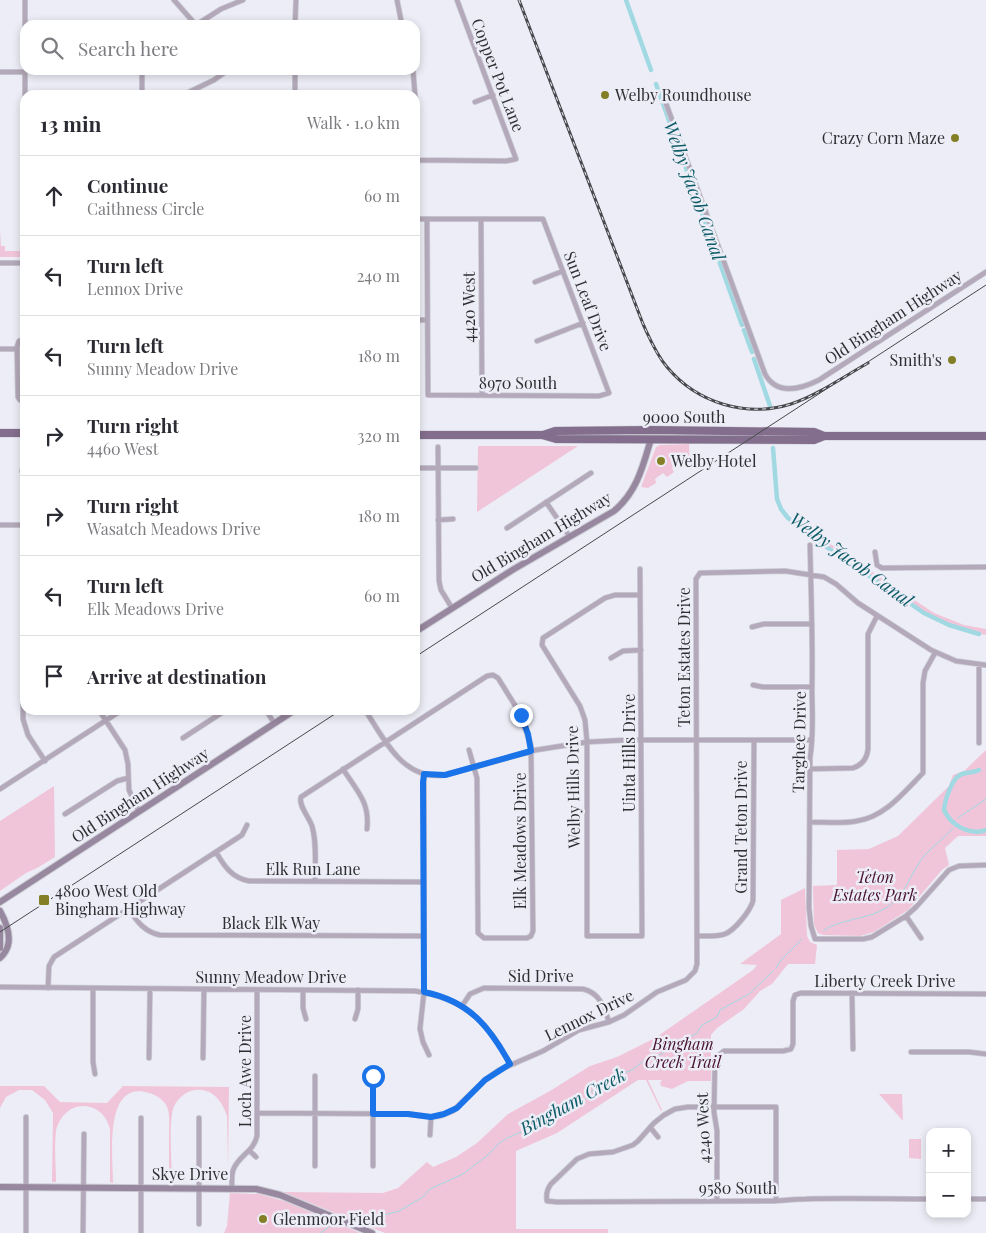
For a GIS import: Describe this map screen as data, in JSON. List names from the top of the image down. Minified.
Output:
{"streets":{"main road":["Old Bingham Highway","9000 South","Skye Drive"],"street":["Copper Pot Lane","Sun Leaf Drive","4420 West","8970 South","Teton Estates Drive","Targhee Drive","Uinta Hills Drive","Welby Hills Drive","Grand Teton Drive","Elk Meadows Drive","Elk Run Lane","Black Elk Way","Sid Drive","Sunny Meadow Drive","Liberty Creek Drive","Lennox Drive","Loch Awe Drive","4240 West","9580 South"]},"crossings":[["Sun Leaf Drive","4420 West"],["Sun Leaf Drive","8970 South"],["4420 West","8970 South"],["Old Bingham Highway","9000 South"],["Teton Estates Drive","Targhee Drive"],["Teton Estates Drive","Grand Teton Drive"],["Teton Estates Drive","Lennox Drive"],["Uinta Hills Drive","Welby Hills Drive"],["Sid Drive","Sunny Meadow Drive"],["Sid Drive","Lennox Drive"],["Sunny Meadow Drive","Lennox Drive"],["Sunny Meadow Drive","Loch Awe Drive"],["Liberty Creek Drive","4240 West"],["Lennox Drive","Loch Awe Drive"],["Loch Awe Drive","Skye Drive"],["4240 West","9580 South"]],"water":["Welby Jacob Canal","Bingham Creek"],"parks":["Teton Estates Park","Bingham Creek Trail"],"places":{"other":["Welby Roundhouse","Crazy Corn Maze","Smith's","Welby Hotel","Glenmoor Field"],"transit":["4800 West Old Bingham Highway"]},"page":{"search":"Search here","heading":["13 min","Walk · 1.0 km"],"list":[["Continue","Caithness Circle","60 m"],["Turn left","Lennox Drive","240 m"],["Turn left","Sunny Meadow Drive","180 m"],["Turn right","4460 West","320 m"],["Turn right","Wasatch Meadows Drive","180 m"],["Turn left","Elk Meadows Drive","60 m"],"Arrive at destination"],"map_buttons":["+","−"]}}
